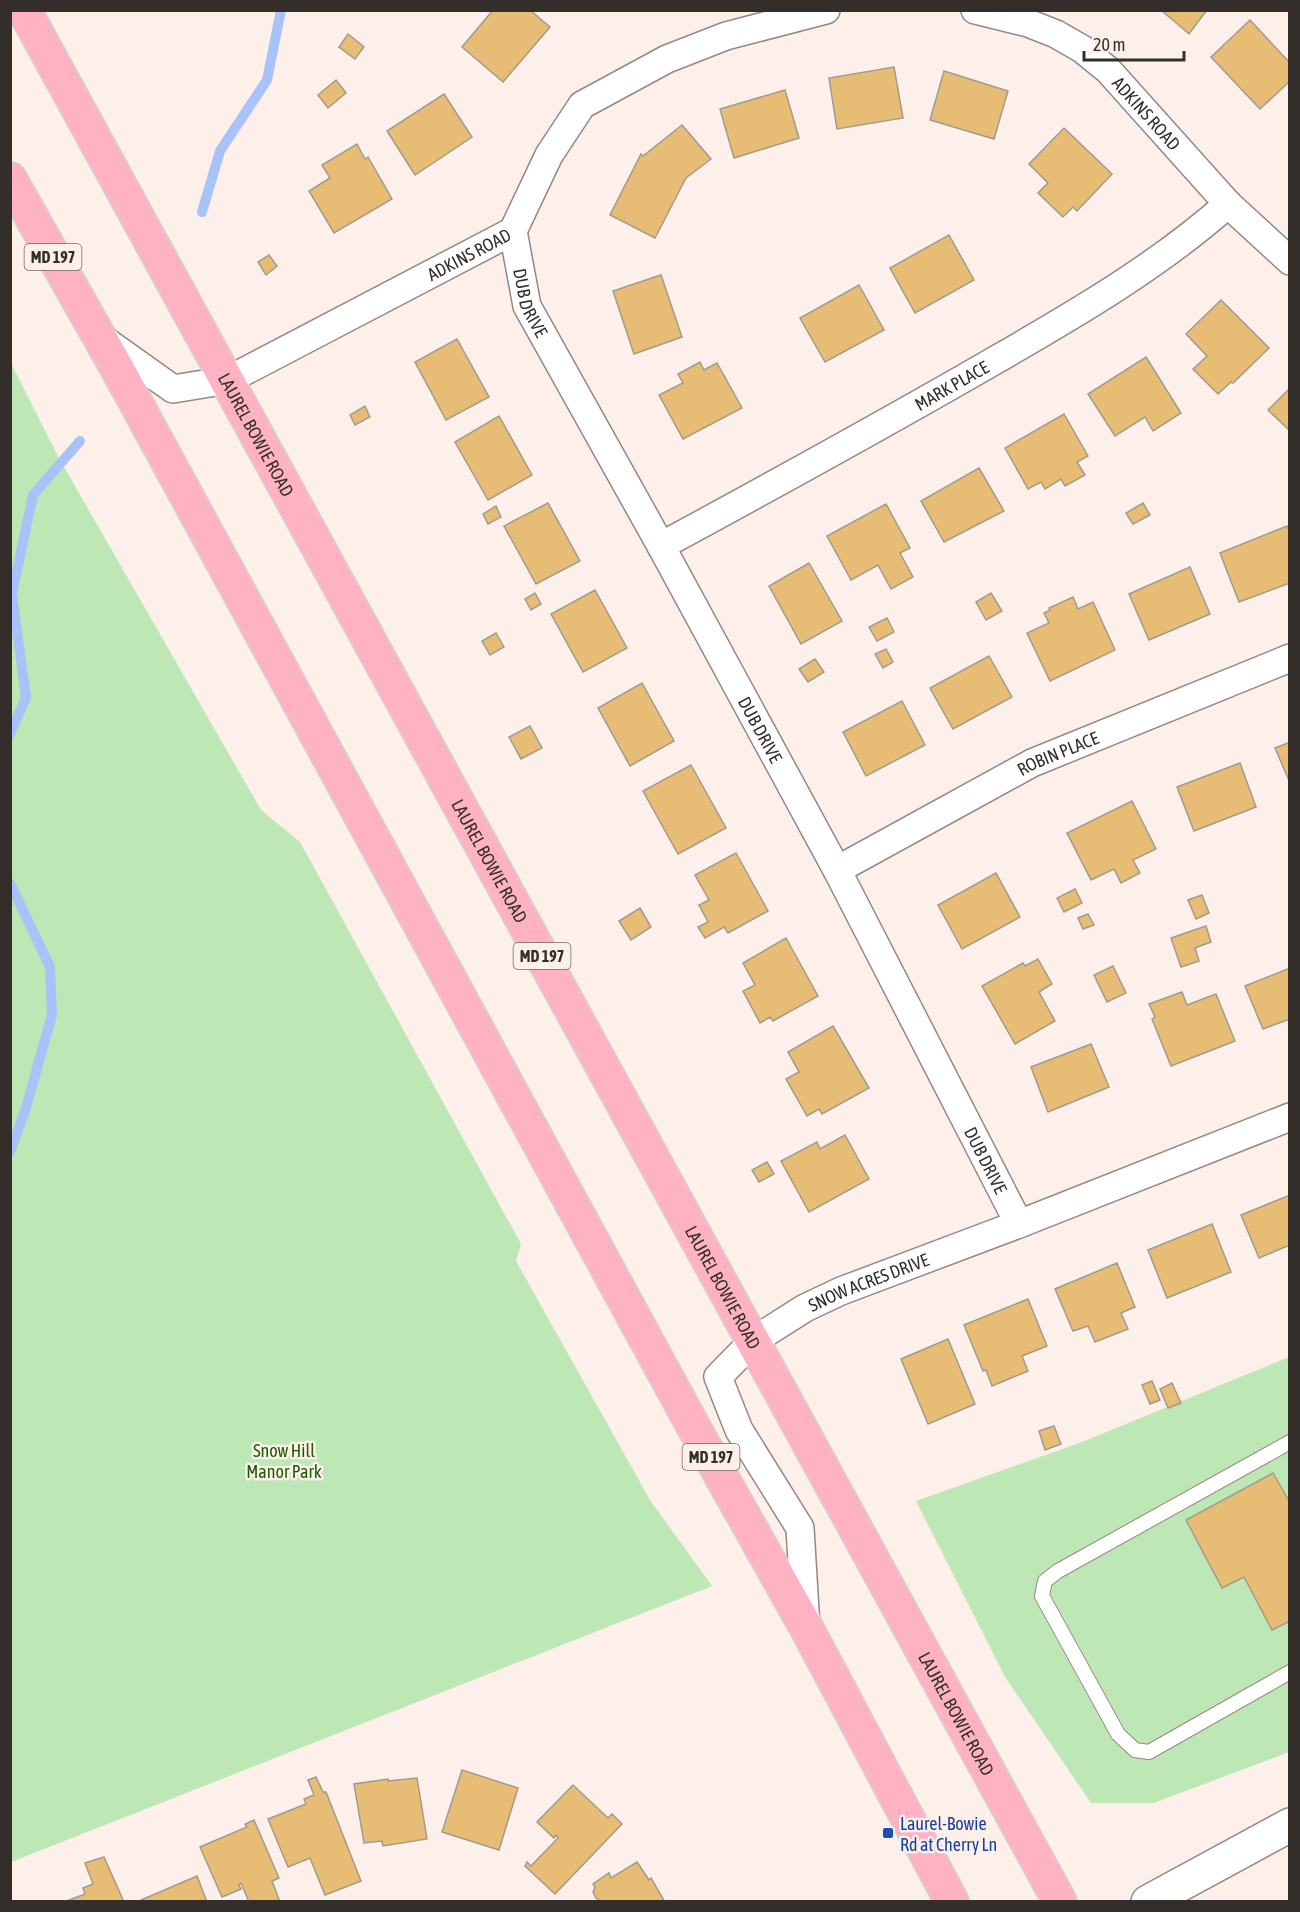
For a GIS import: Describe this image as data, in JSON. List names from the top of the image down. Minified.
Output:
{"streets":{"main road":["MD 197","LAUREL BOWIE ROAD"],"street":["ADKINS ROAD","DUB DRIVE","MARK PLACE","ROBIN PLACE","SNOW ACRES DRIVE"]},"crossings":[["ADKINS ROAD","MD 197"],["ADKINS ROAD","DUB DRIVE"],["ADKINS ROAD","MARK PLACE"],["ADKINS ROAD","LAUREL BOWIE ROAD"],["MD 197","SNOW ACRES DRIVE"],["DUB DRIVE","MARK PLACE"],["DUB DRIVE","ROBIN PLACE"],["DUB DRIVE","SNOW ACRES DRIVE"],["LAUREL BOWIE ROAD","SNOW ACRES DRIVE"]],"parks":["Snow Hill Manor Park"],"places":{"transit":["Laurel-Bowie Rd at Cherry Ln"]},"scale_bar":"20 m"}
